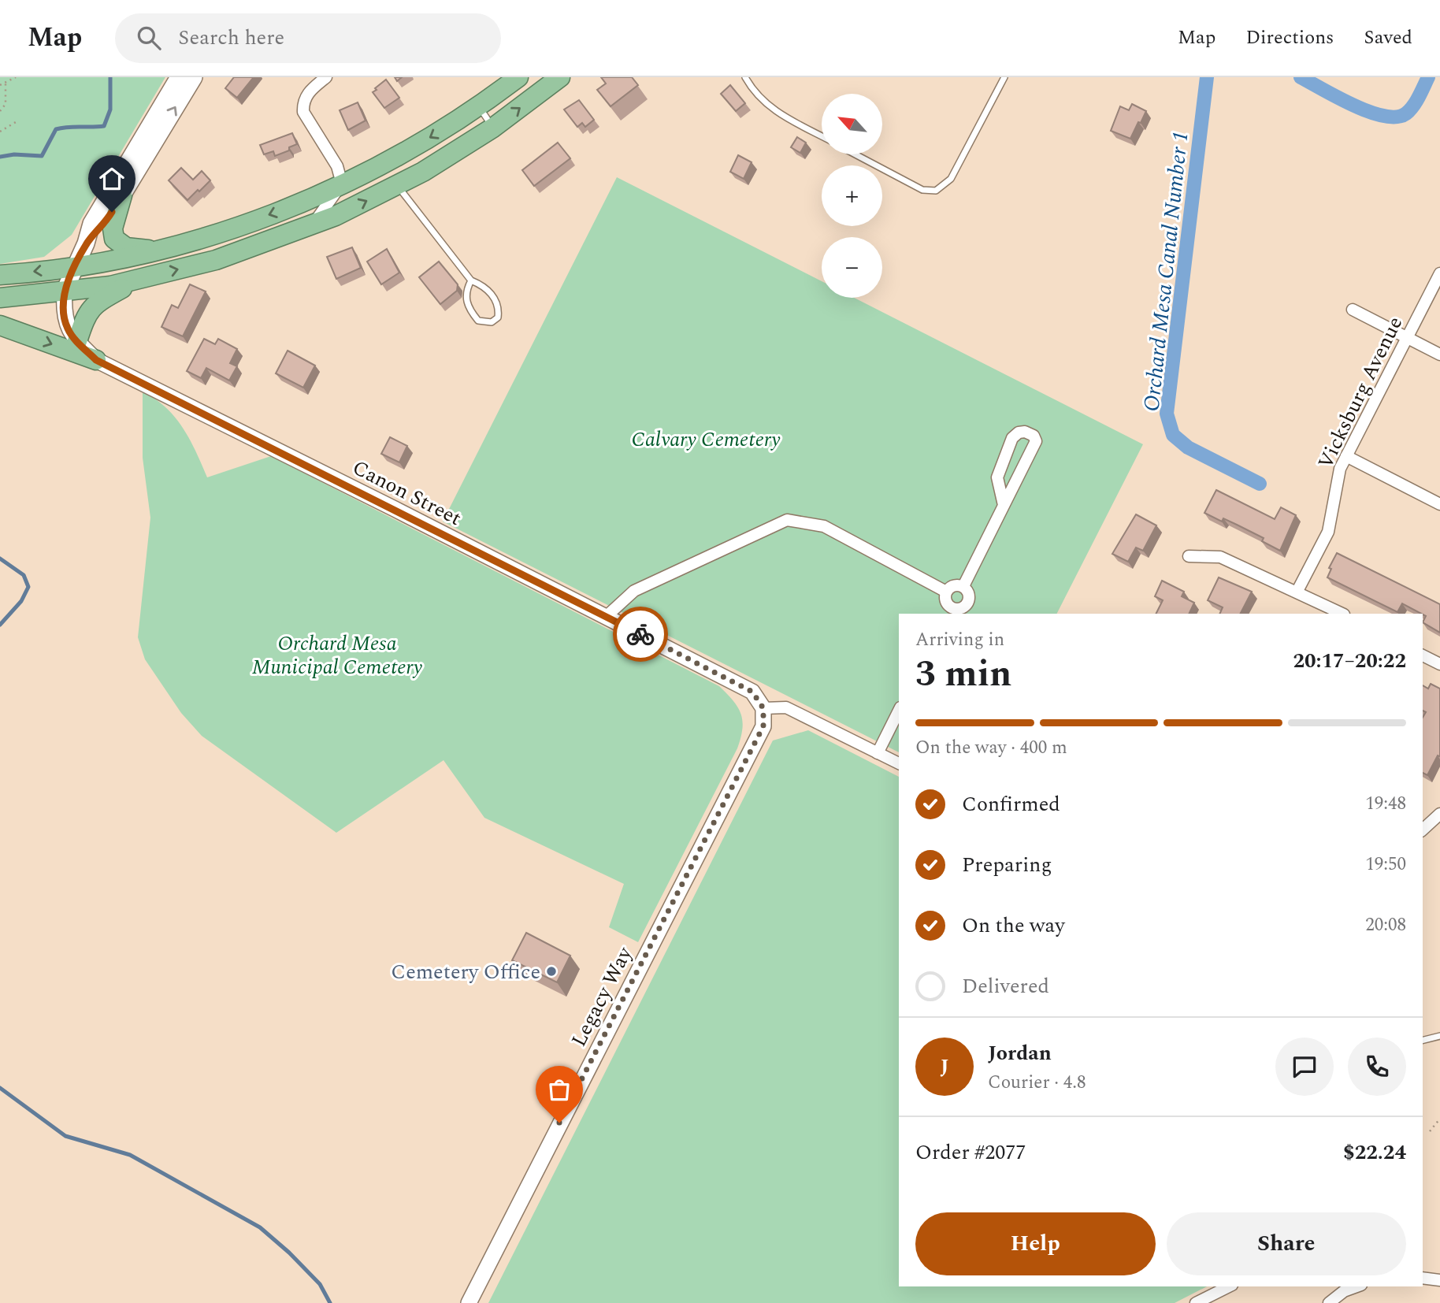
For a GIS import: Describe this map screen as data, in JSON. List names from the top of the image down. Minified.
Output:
{"streets":{"street":["Vicksburg Avenue","Canon Street","Legacy Way"]},"crossings":[["Canon Street","Legacy Way"]],"water":["Orchard Mesa Canal Number 1"],"parks":["Calvary Cemetery","Orchard Mesa Municipal Cemetery"],"places":["Cemetery Office"],"north":"top left","page":{"header":"Map","search":"Search here","nav":["Map","Directions","Saved"],"map_buttons":["+","−"],"heading":["3 min","Arriving in","20:17–20:22"],"panel":["Jordan","Courier · 4.8","Order #2077","$22.24"],"bar":"On the way · 400 m","list":[["Confirmed","19:48"],["Preparing","19:50"],["On the way","20:08"],"Delivered"],"round":"J","buttons":["Help","Share"]}}
